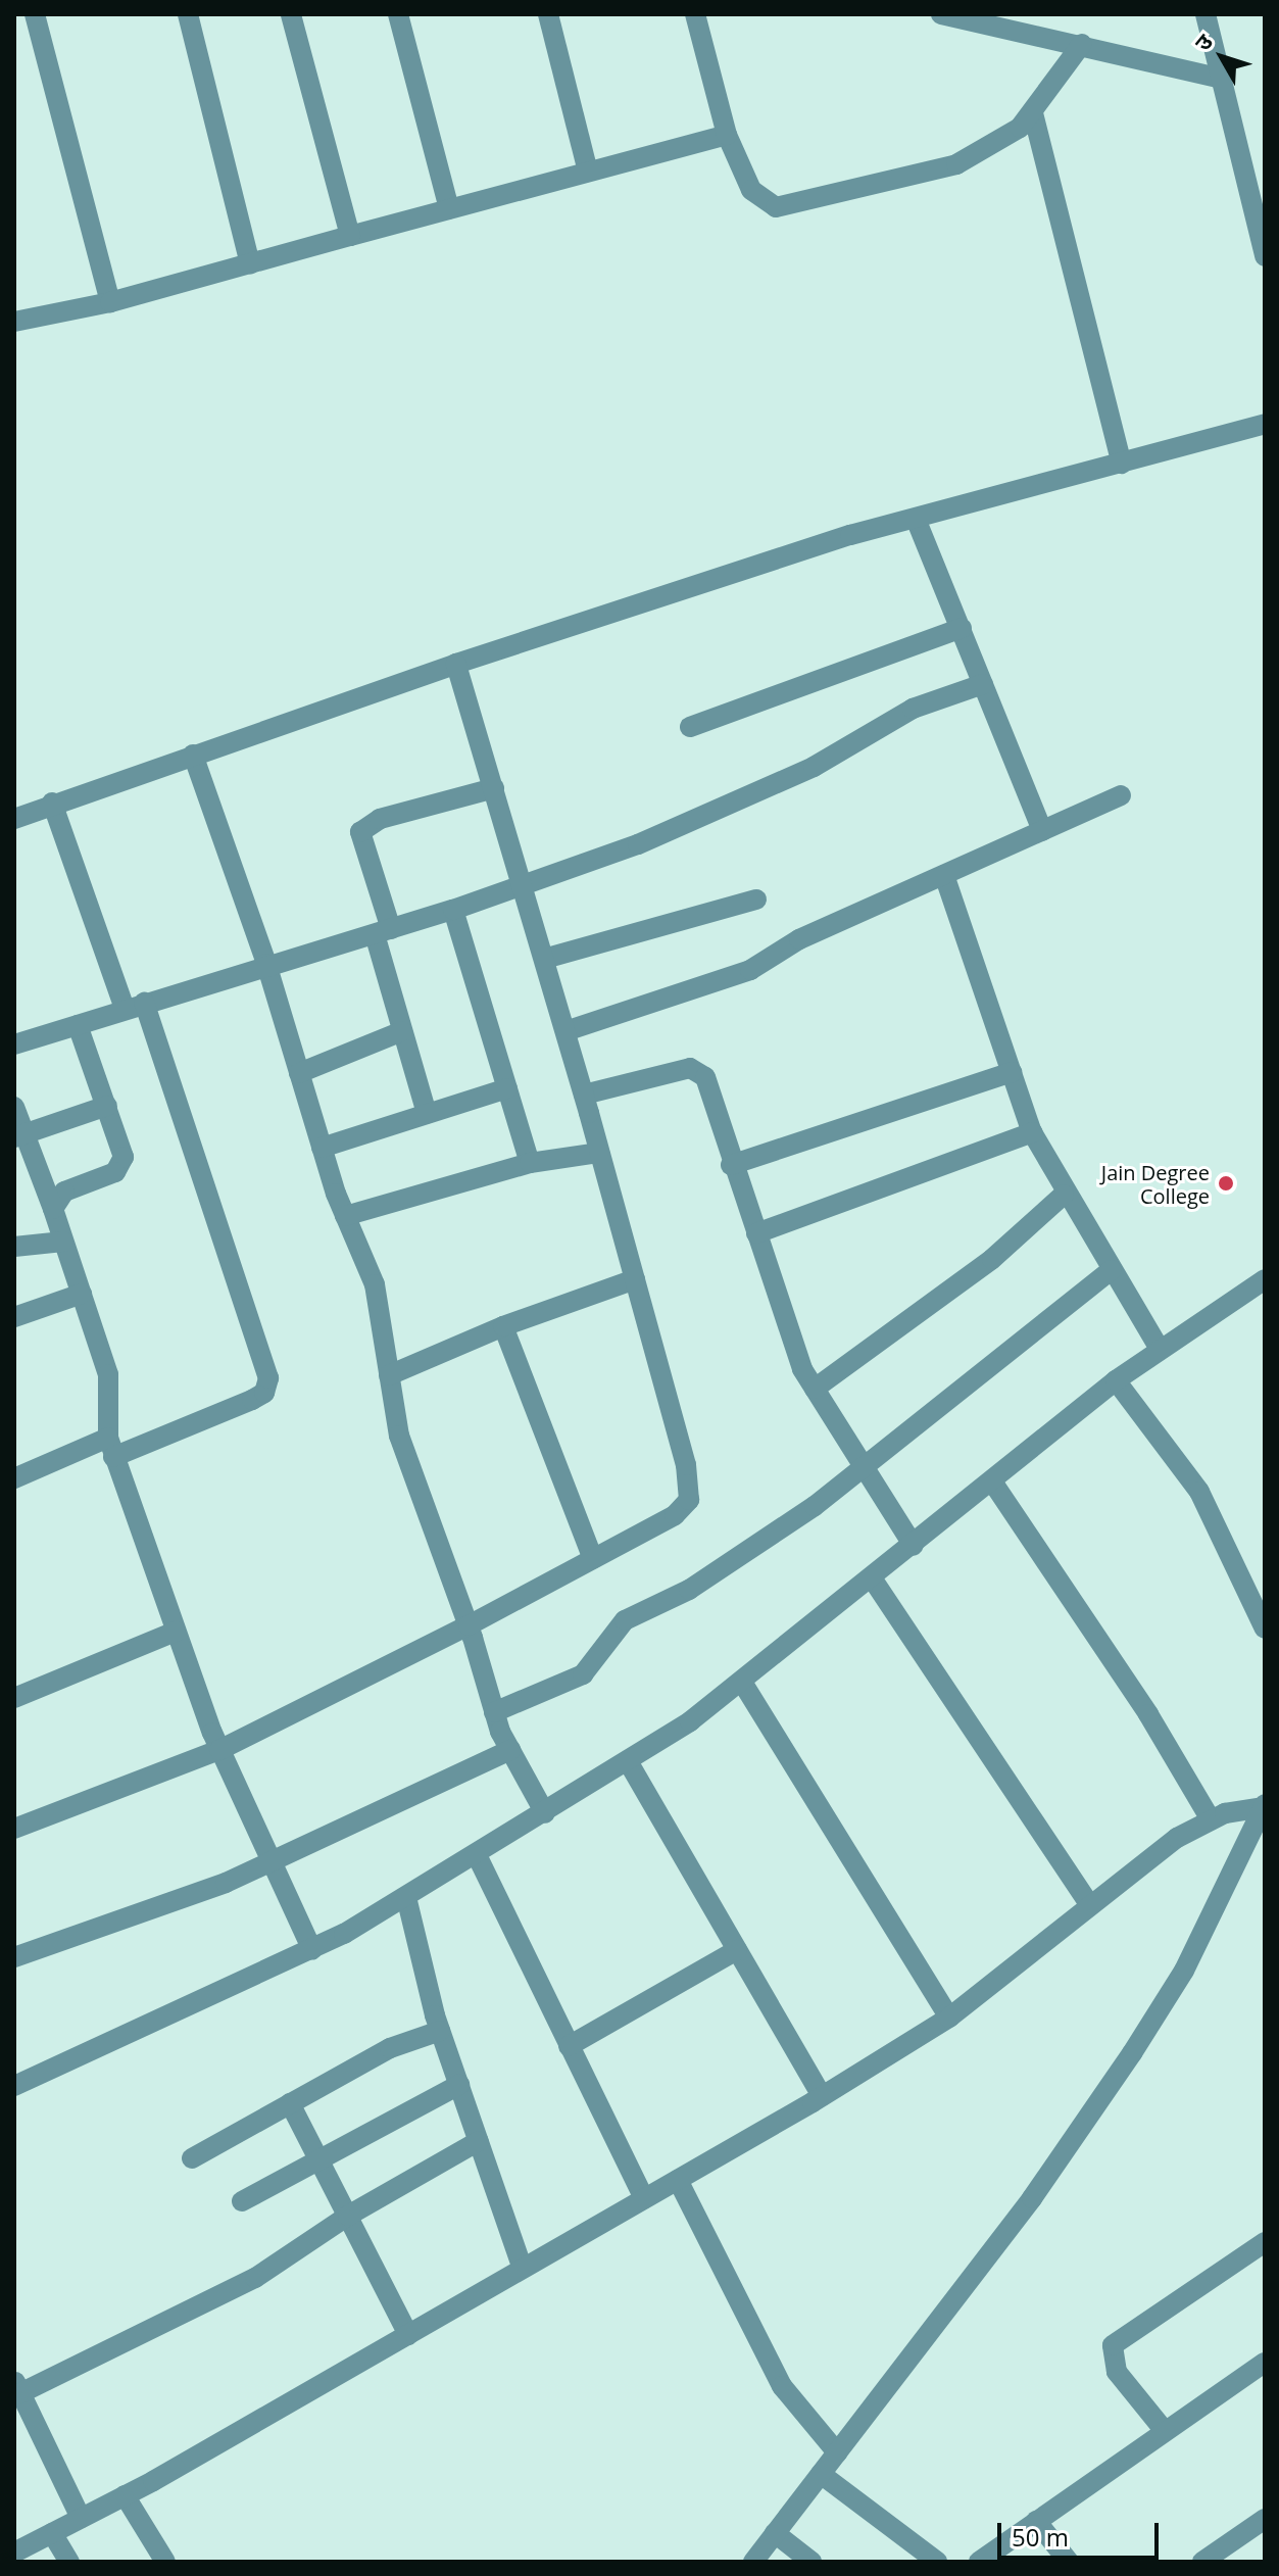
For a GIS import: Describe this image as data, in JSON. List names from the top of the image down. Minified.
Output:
{"places":["Jain Degree College"],"scale_bar":"50 m","north":"top left"}
